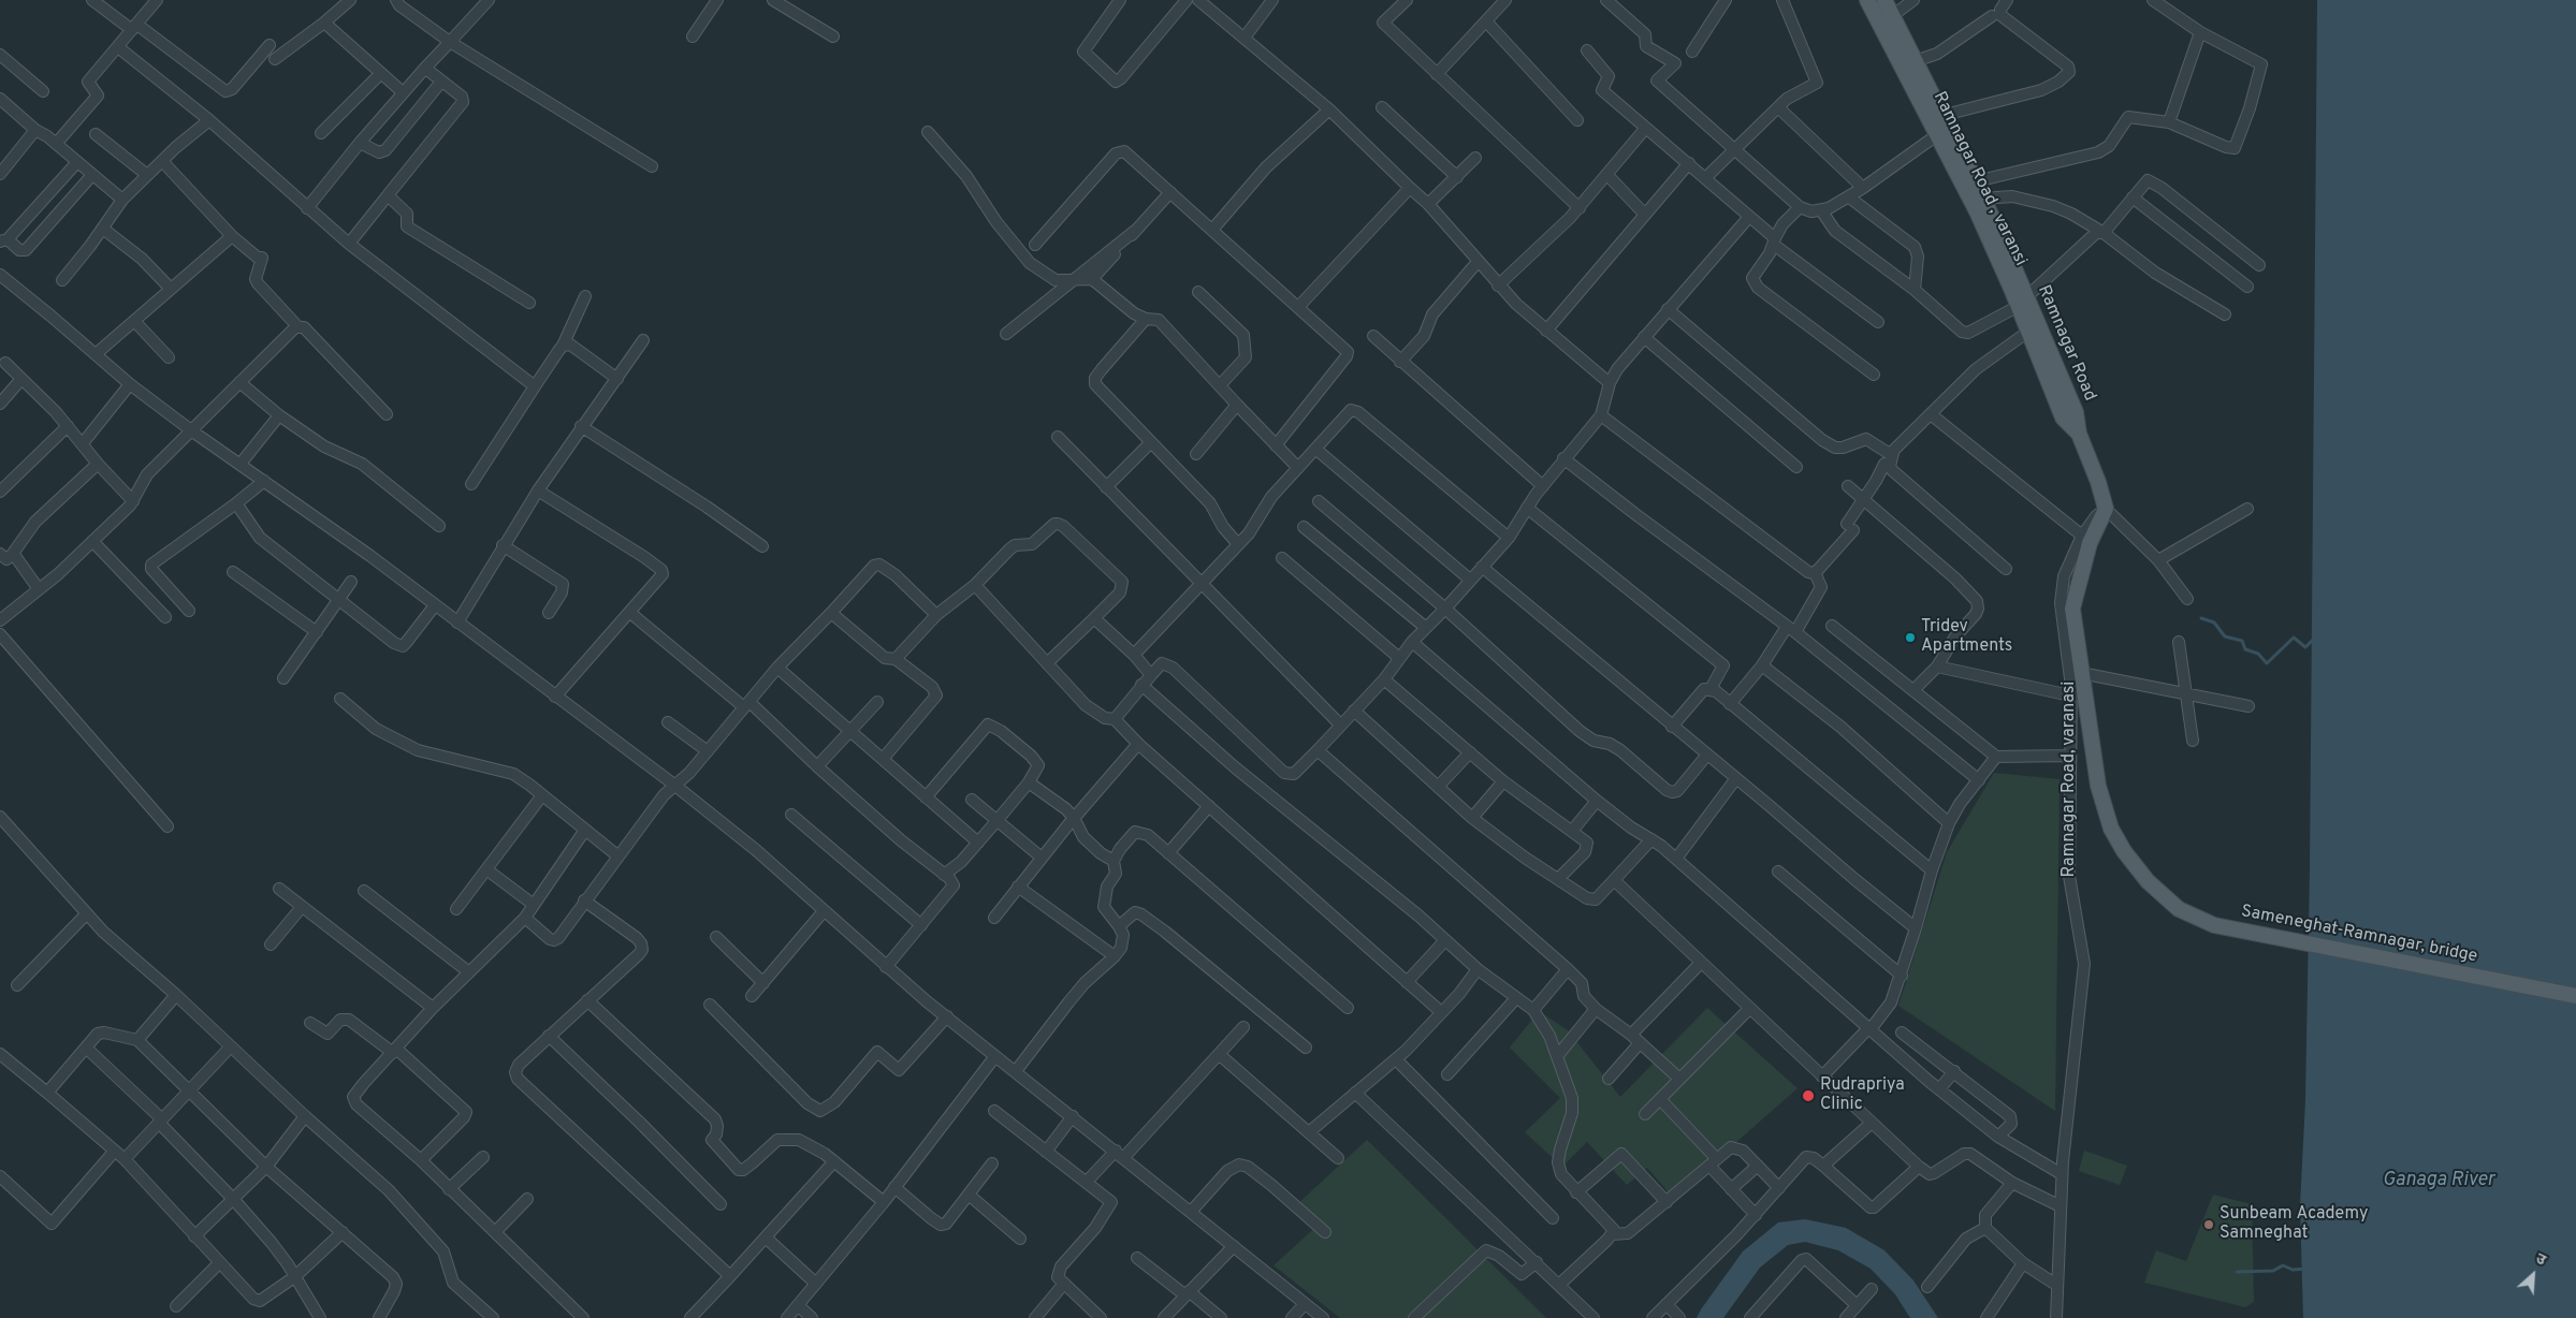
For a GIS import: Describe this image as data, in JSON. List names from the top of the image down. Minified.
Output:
{"streets":{"main road":["Ramnagar Road , varansi","Ramnagar Road","Sameneghat-Ramnagar, bridge"],"street":["Ramnagar Road, varanasi"]},"crossings":[["Ramnagar Road , varansi","Ramnagar Road"],["Ramnagar Road","Ramnagar Road, varanasi"]],"water":["Ganaga River"],"places":["Tridev Apartments","Rudrapriya Clinic","Sunbeam Academy Samneghat"],"north":"top right"}
